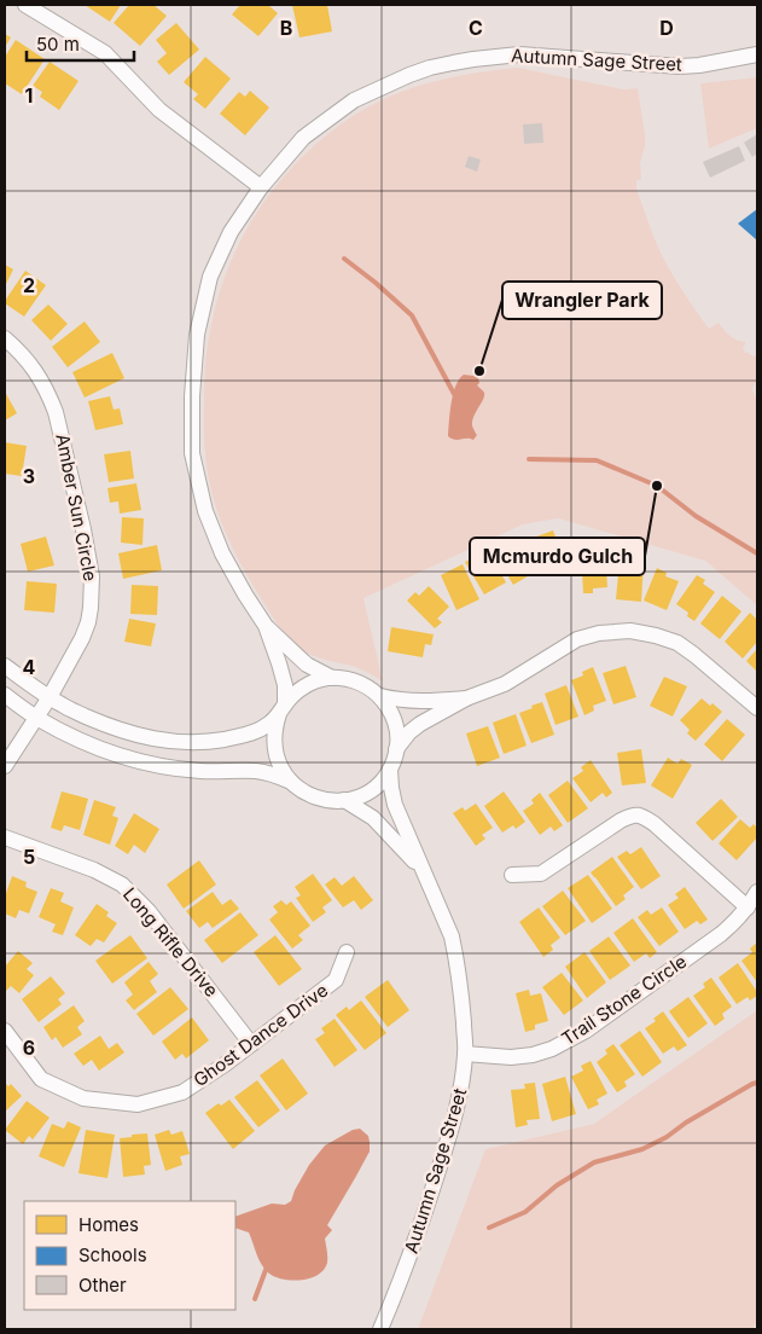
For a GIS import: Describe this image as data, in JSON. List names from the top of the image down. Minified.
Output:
{"streets":{"street":["Autumn Sage Street","Amber Sun Circle","Long Rifle Drive","Trail Stone Circle","Ghost Dance Drive"]},"crossings":[["Autumn Sage Street","Trail Stone Circle"],["Long Rifle Drive","Ghost Dance Drive"]],"places":["Wrangler Park","Mcmurdo Gulch"],"legend":["Homes","Schools","Other"],"scale_bar":"50 m","grid":{"columns":["B","C","D"],"rows":["1","2","3","4","5","6"]}}
